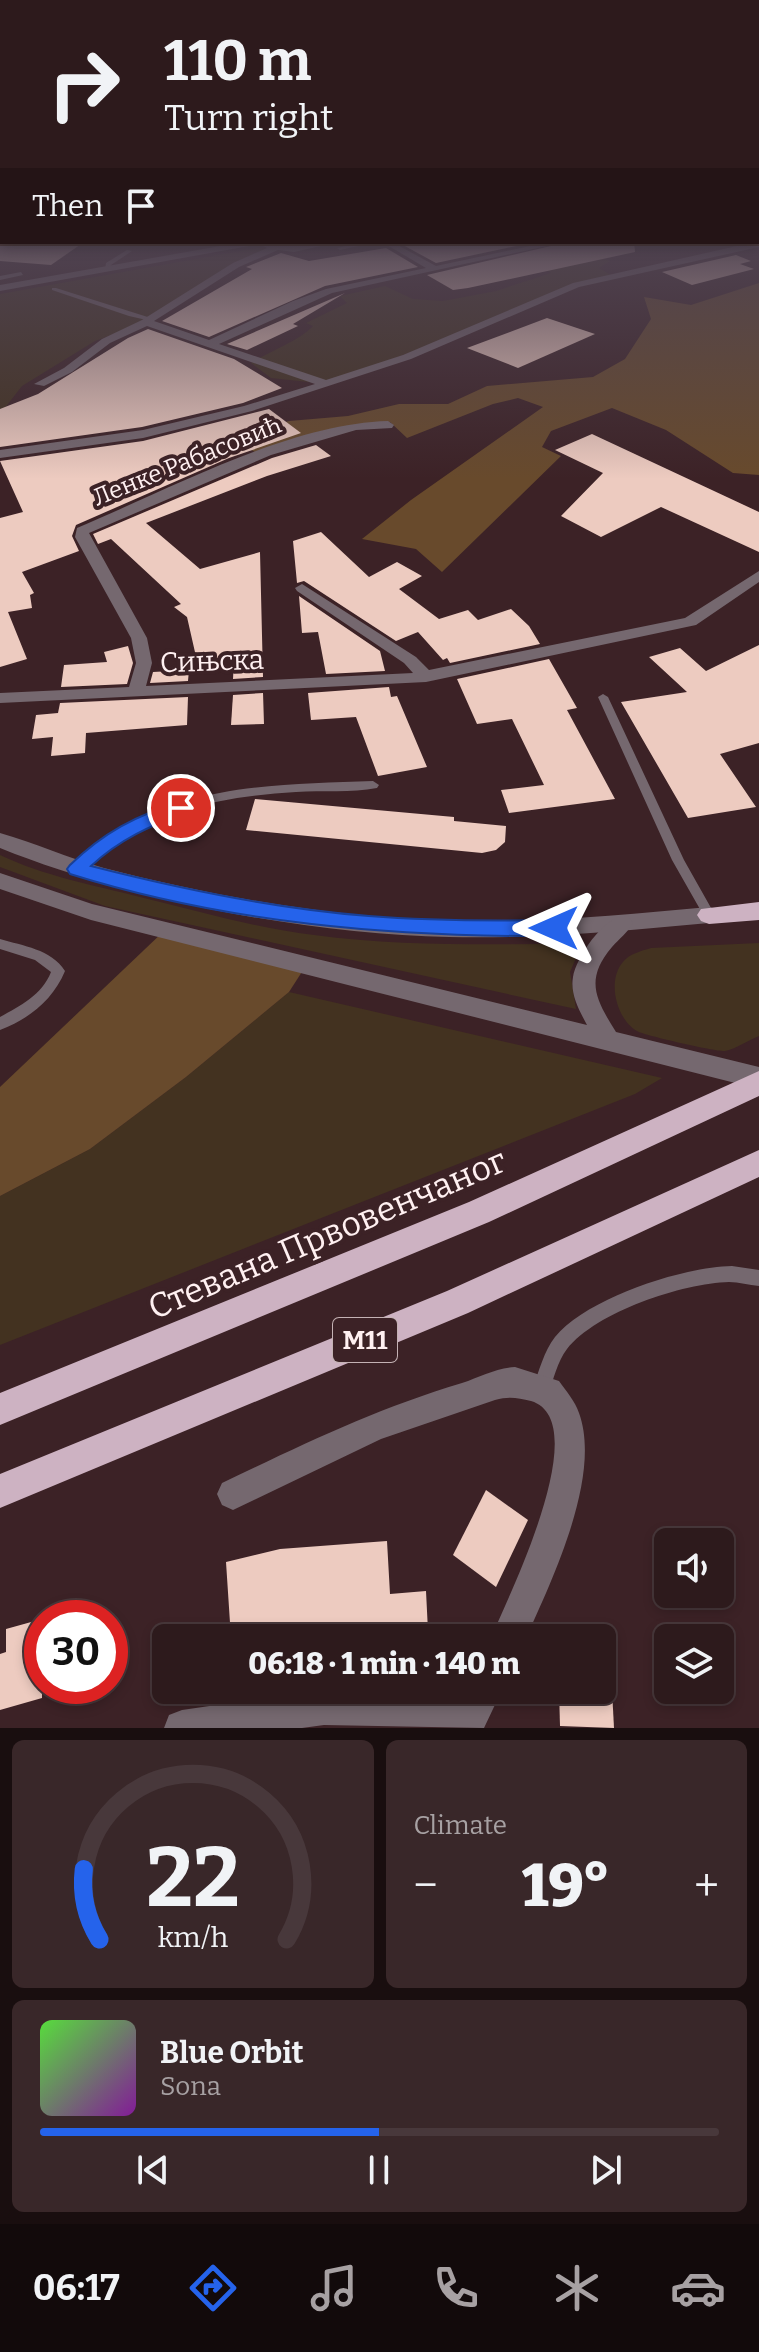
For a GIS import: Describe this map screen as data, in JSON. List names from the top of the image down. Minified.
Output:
{"streets":{"highway":["Стевана Првовенчаног","M11"],"street":["Ленке Рабасовић","Сињска"]},"crossings":[["Ленке Рабасовић","Сињска"]],"page":{"turn":["110 m","Turn right"],"then":"Then","limit":"30","trip":"06:18 · 1 min · 140 m","tile":"Climate","heat":["−","19°","+"],"song":["Blue Orbit","Sona"],"tabs":"06:17","gauge":["22","km/h"]}}
